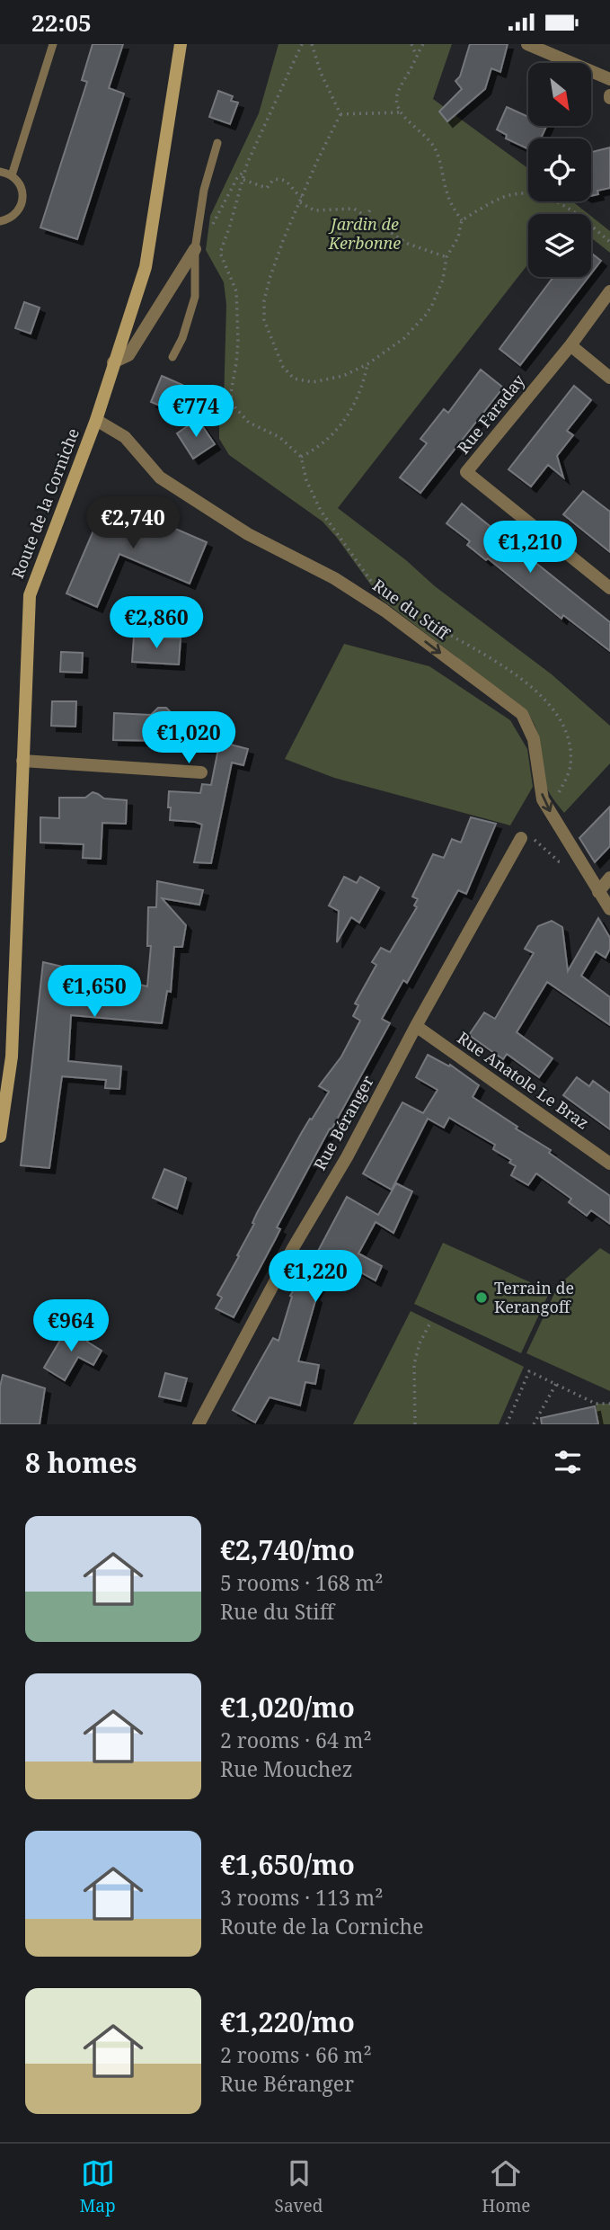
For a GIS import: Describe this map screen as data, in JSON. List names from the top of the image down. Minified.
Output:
{"streets":{"street":["Rue Faraday","Route de la Corniche","Rue du Stiff","Rue Anatole Le Braz","Rue Béranger"]},"crossings":[["Route de la Corniche","Rue du Stiff"],["Rue Anatole Le Braz","Rue Béranger"]],"one_way":["Rue du Stiff"],"parks":["Jardin de Kerbonne"],"places":["Terrain de Kerangoff"],"north":"bottom right","page":{"status":"22:05","price":["€774","€2,740","€1,210","€2,860","€1,020","€1,650","€1,220","€964"],"heading":"8 homes","list":[{"name":"€2,740/mo","note":"5 rooms · 168 m² · Rue du Stiff"},{"name":"€1,020/mo","note":"2 rooms · 64 m² · Rue Mouchez"},{"name":"€1,650/mo","note":"3 rooms · 113 m² · Route de la Corniche"},{"name":"€1,220/mo","note":"2 rooms · 66 m² · Rue Béranger"}],"tabs":["Map","Saved","Home"]}}
